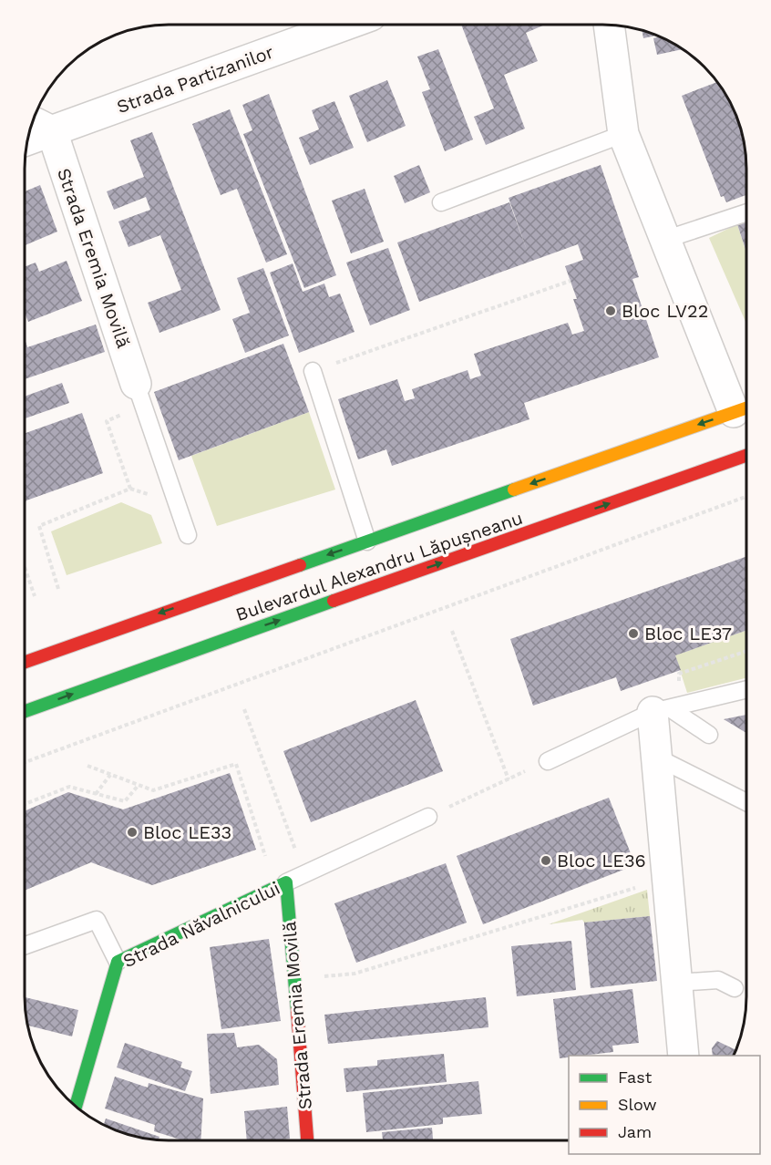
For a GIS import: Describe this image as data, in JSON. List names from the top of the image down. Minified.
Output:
{"streets":{"main road":["Strada Eremia Movilă","Bulevardul Alexandru Lăpușneanu","Strada Năvalnicului"],"street":["Strada Partizanilor"]},"crossings":[["Strada Partizanilor","Strada Eremia Movilă"],["Strada Eremia Movilă","Strada Năvalnicului"]],"places":["Bloc LV22","Bloc LE37","Bloc LE33","Bloc LE36"],"legend":["Fast","Slow","Jam"]}
